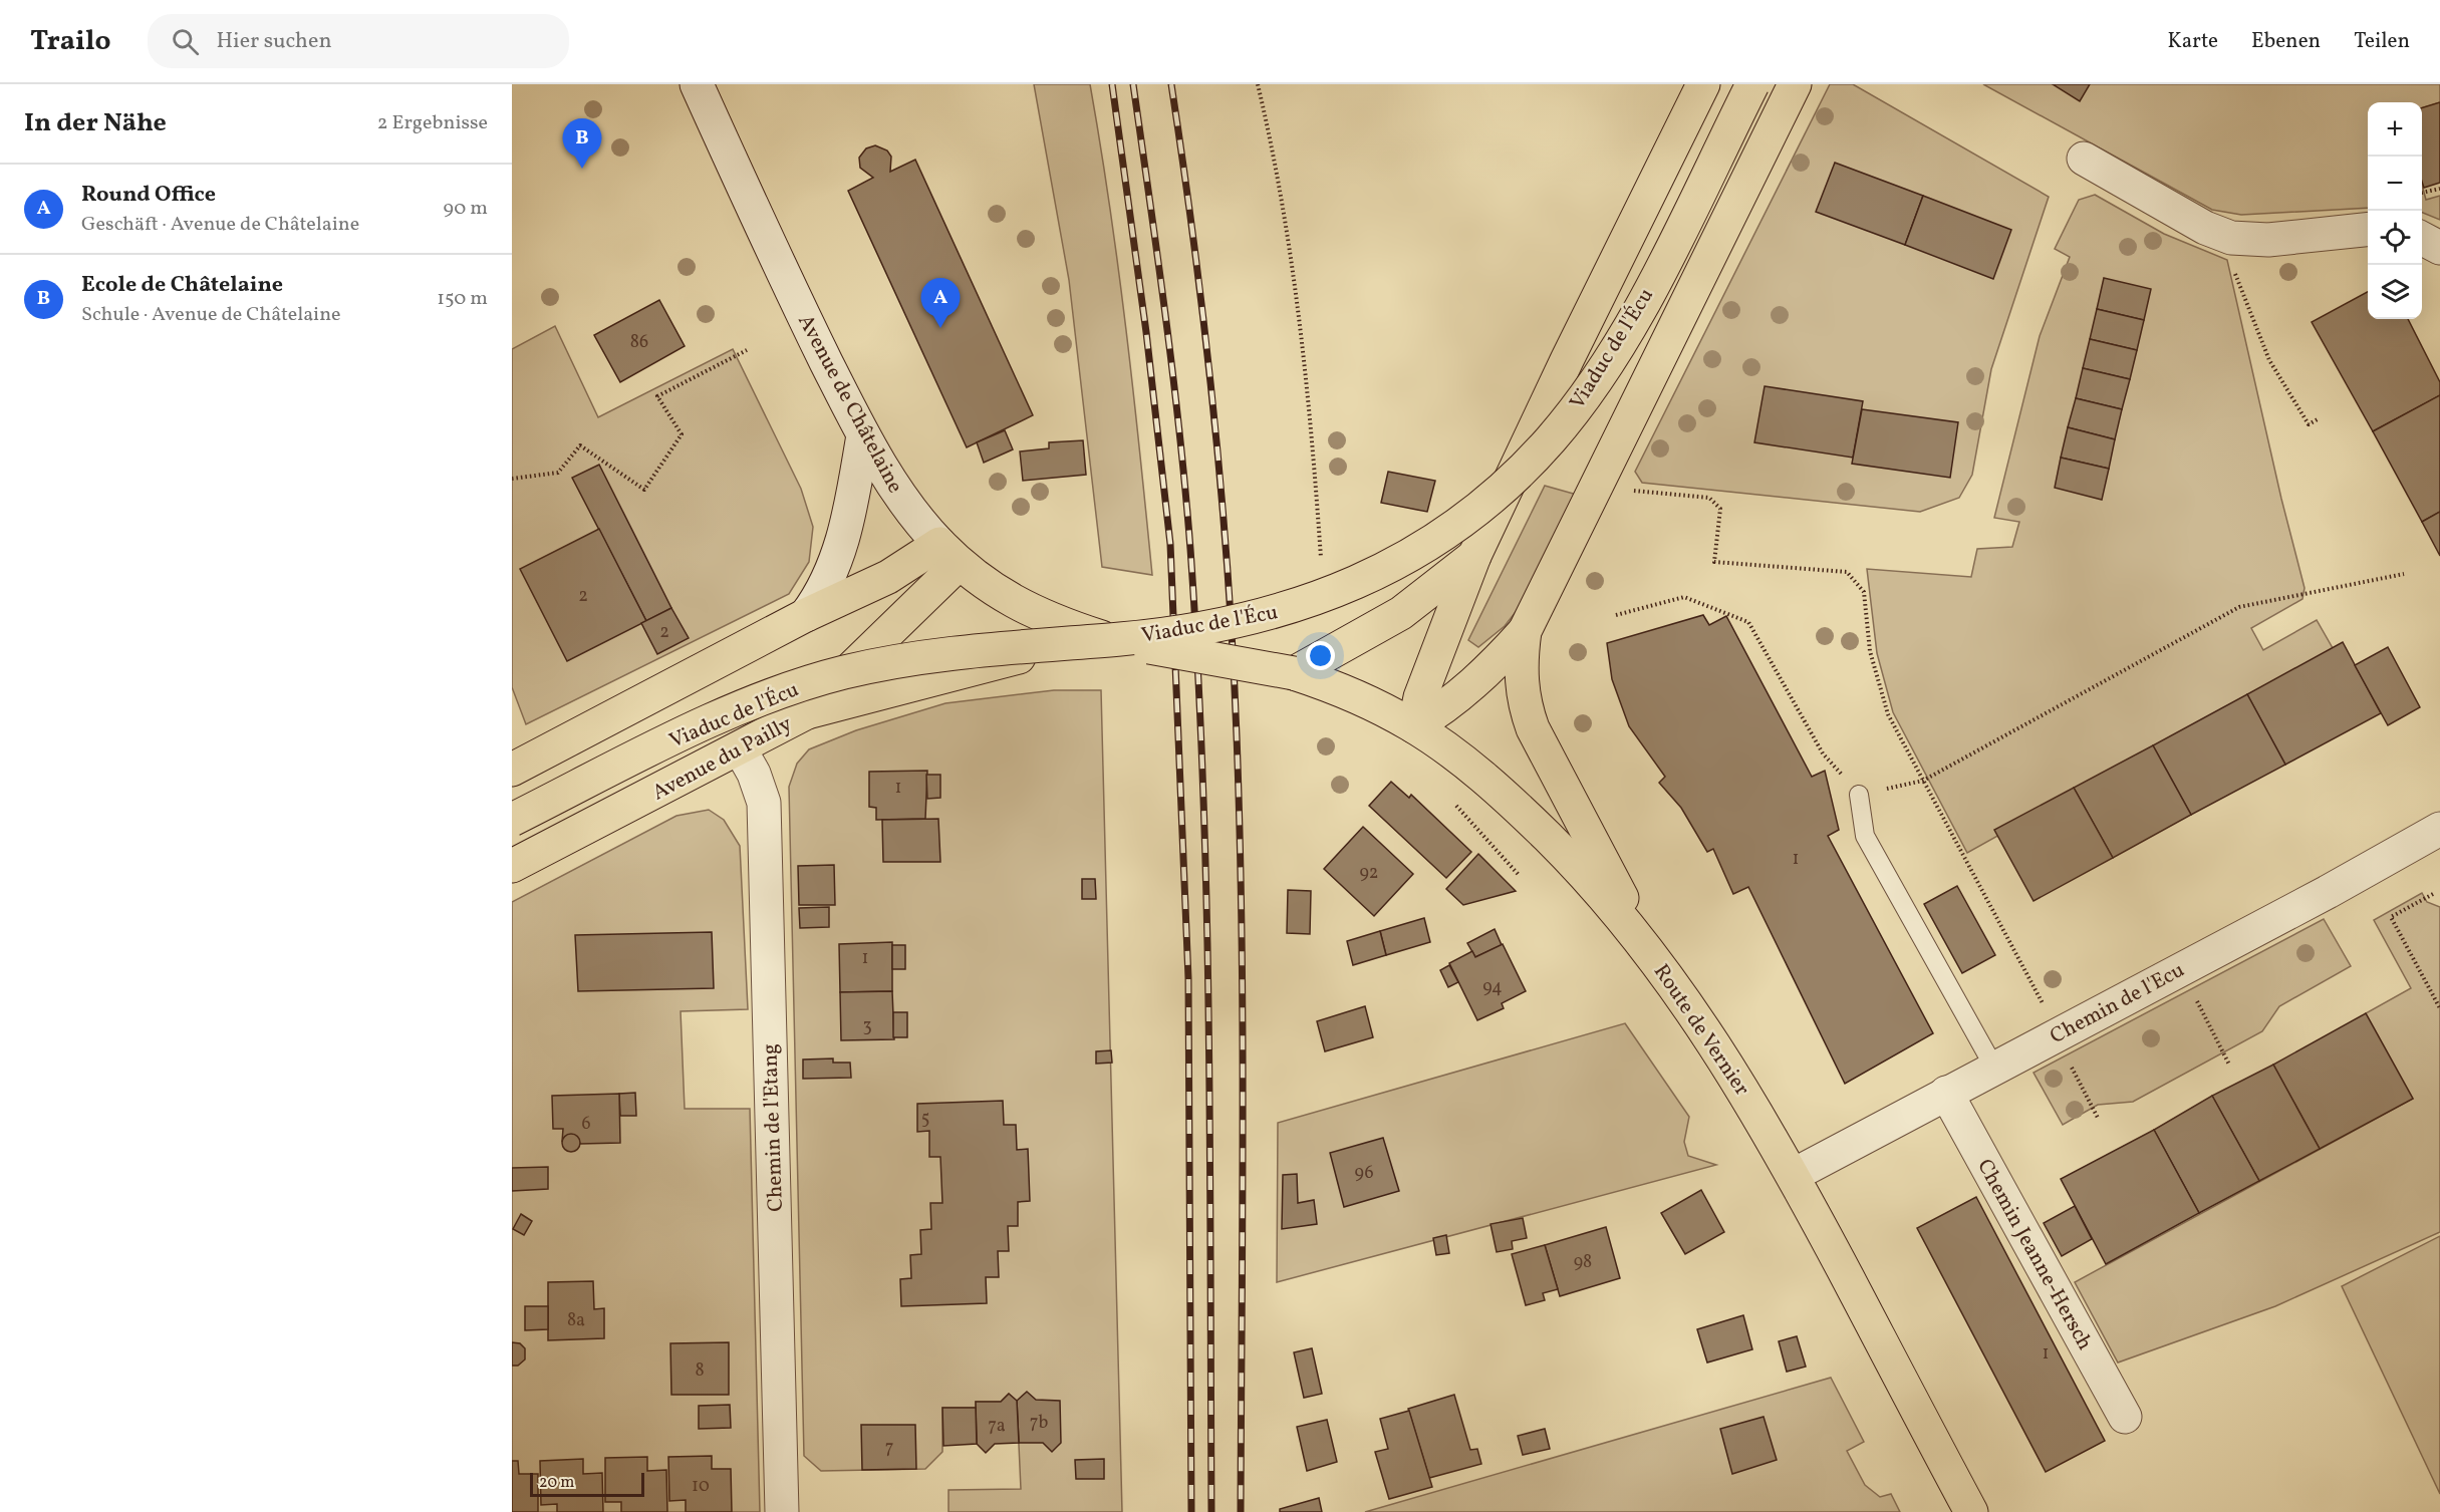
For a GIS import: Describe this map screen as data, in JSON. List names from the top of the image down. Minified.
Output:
{"streets":{"main road":["Viaduc de l'Écu","Avenue de Châtelaine","Avenue du Pailly","Route de Vernier"],"street":["Chemin de l'Ecu","Chemin de l'Etang","Chemin Jeanne-Hersch"]},"crossings":[["Avenue de Châtelaine","Avenue du Pailly"],["Avenue de Châtelaine","Route de Vernier"],["Avenue du Pailly","Chemin de l'Etang"],["Chemin de l'Ecu","Route de Vernier"],["Chemin de l'Ecu","Chemin Jeanne-Hersch"]],"house_numbers":["86","2","2","1","1","92","1","94","3","5","6","96","98","8a","1","8","7b","7a","7","10"],"scale_bar":"20 m","page":{"header":"Trailo","search":"Hier suchen","nav":["Karte","Ebenen","Teilen"],"heading":["In der Nähe","2 Ergebnisse"],"map_buttons":["+","−"],"pins":["B","A"],"list":[{"mark":"A","name":"Round Office","note":"Geschäft · Avenue de Châtelaine","value":"90 m"},{"mark":"B","name":"Ecole de Châtelaine","note":"Schule · Avenue de Châtelaine","value":"150 m"}],"scale":"20 m"}}
